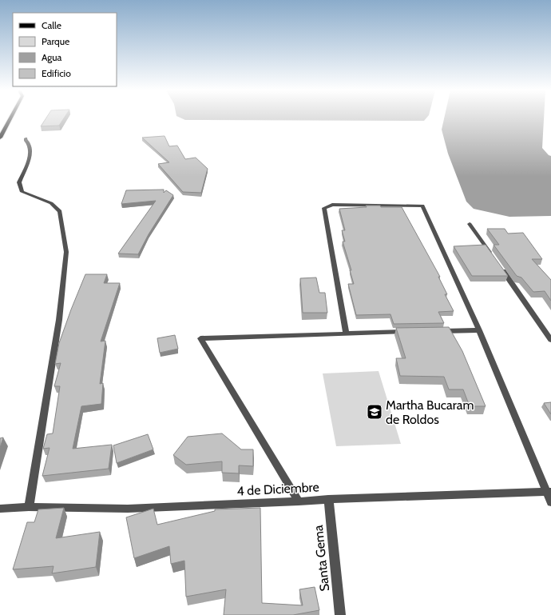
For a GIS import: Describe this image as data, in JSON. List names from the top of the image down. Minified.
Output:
{"streets":{"street":["4 de Diciembre","Santa Gema"]},"crossings":[["4 de Diciembre","Santa Gema"]],"places":{"school or university":["Martha Bucaram de Roldos"]},"legend":["Calle","Parque","Agua","Edificio"]}
